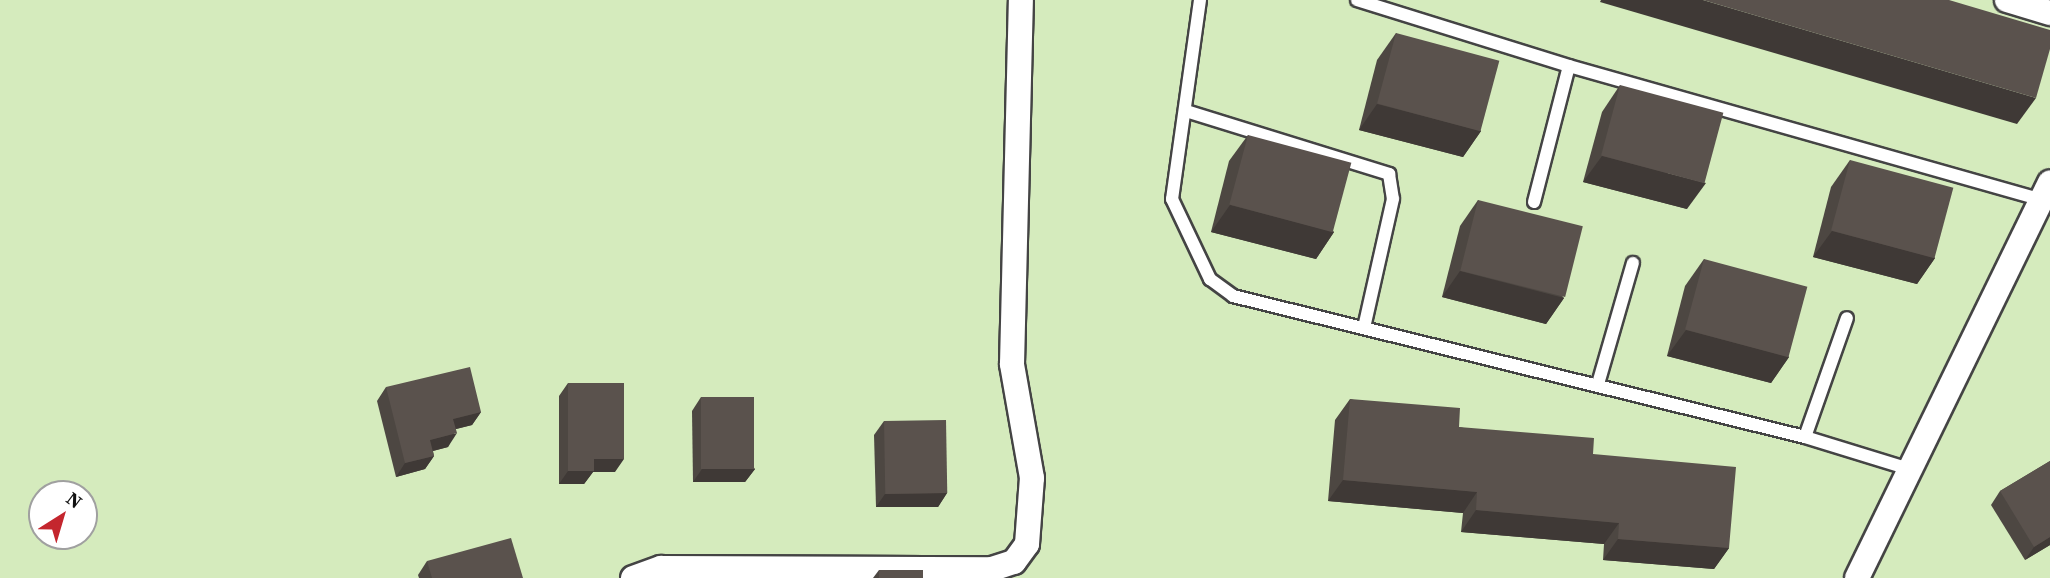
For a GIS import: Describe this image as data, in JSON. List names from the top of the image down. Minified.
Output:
{"north":"top right"}
